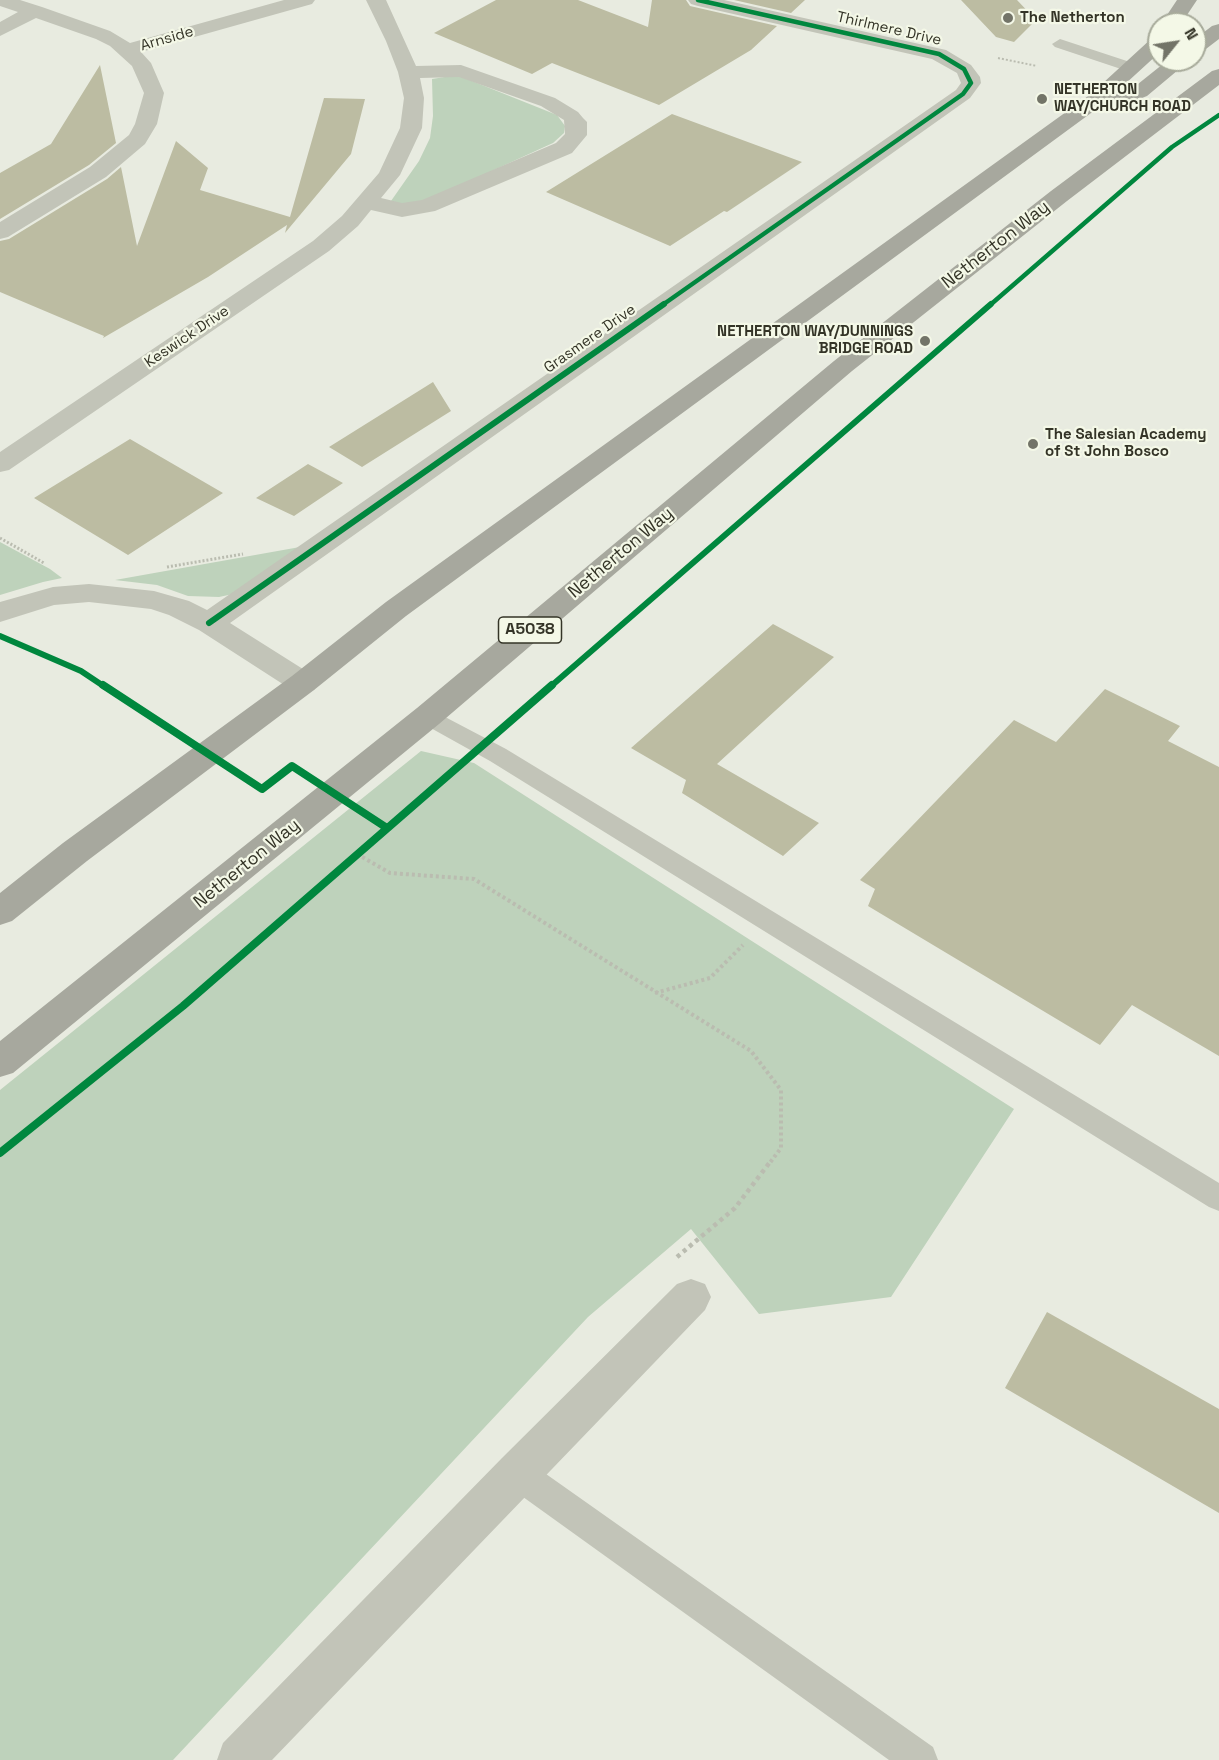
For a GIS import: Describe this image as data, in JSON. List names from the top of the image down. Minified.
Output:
{"streets":{"main road":["Netherton Way","A5038"],"street":["Thirlmere Drive","Arnside","Keswick Drive","Grasmere Drive"]},"crossings":[["Thirlmere Drive","Grasmere Drive"]],"places":["The Netherton","NETHERTON WAY/CHURCH ROAD","NETHERTON WAY/DUNNINGS BRIDGE ROAD","The Salesian Academy of St John Bosco"],"north":"top right"}
